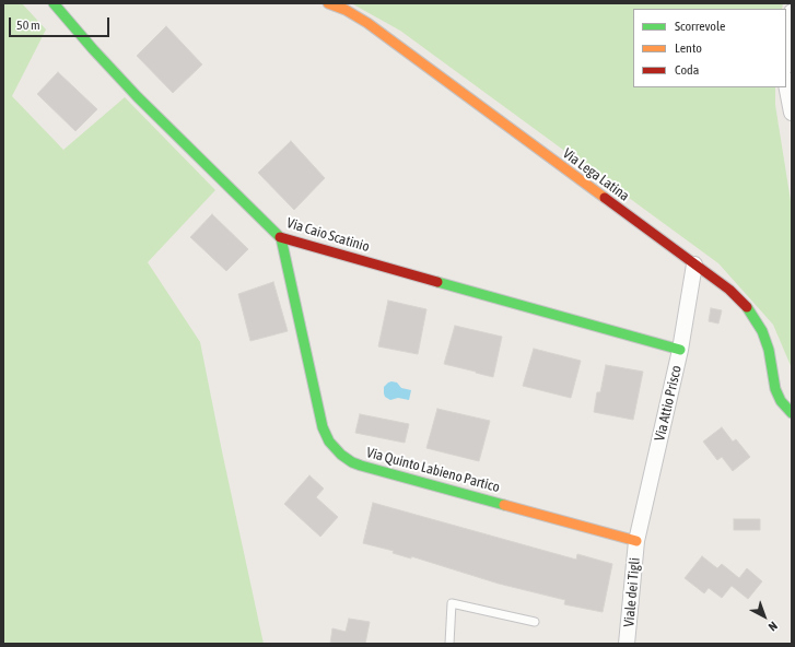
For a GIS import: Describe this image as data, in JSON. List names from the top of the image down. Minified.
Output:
{"streets":{"street":["Via Lega Latina","Via Caio Scatinio","Via Attio Prisco","Via Quinto Labieno Partico","Viale dei Tigli"]},"crossings":[["Via Lega Latina","Via Attio Prisco"],["Via Caio Scatinio","Via Attio Prisco"],["Via Caio Scatinio","Via Quinto Labieno Partico"],["Via Attio Prisco","Via Quinto Labieno Partico"],["Via Attio Prisco","Viale dei Tigli"],["Via Quinto Labieno Partico","Viale dei Tigli"]],"legend":["Scorrevole","Lento","Coda"],"scale_bar":"50 m","north":"bottom right"}
